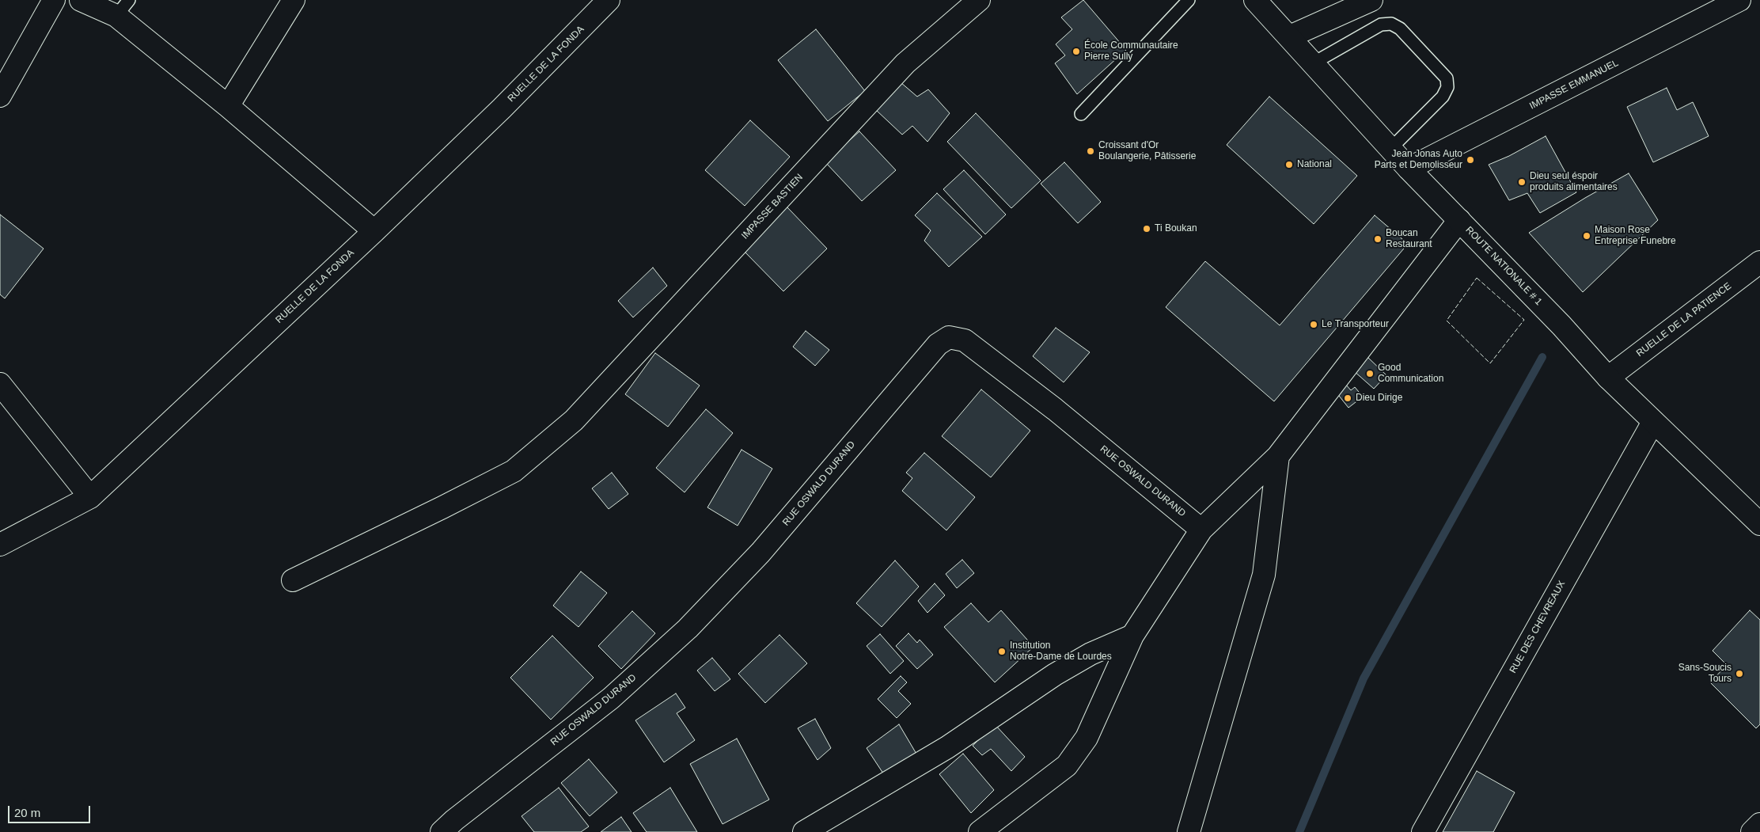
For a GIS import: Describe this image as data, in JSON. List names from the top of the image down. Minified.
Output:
{"streets":{"street":["RUELLE DE LA FONDA","IMPASSE EMMANUEL","IMPASSE BASTIEN","ROUTE NATIONALE # 1","RUELLE DE LA PATIENCE","RUE OSWALD DURAND","RUE DES CHEVREAUX"]},"crossings":[["IMPASSE EMMANUEL","ROUTE NATIONALE # 1"],["ROUTE NATIONALE # 1","RUELLE DE LA PATIENCE"],["ROUTE NATIONALE # 1","RUE DES CHEVREAUX"]],"places":["École Communautaire Pierre Sully","Croissant d'Or Boulangerie, Pâtisserie","Jean Jonas Auto Parts et Demolisseur","National","Dieu seul éspoir produits alimentaires","Ti Boukan","Maison Rose Entreprise Funebre","Boucan Restaurant","Le Transporteur","Good Communication","Dieu Dirige","Institution Notre-Dame de Lourdes","Sans-Soucis Tours"],"scale_bar":"20 m"}
